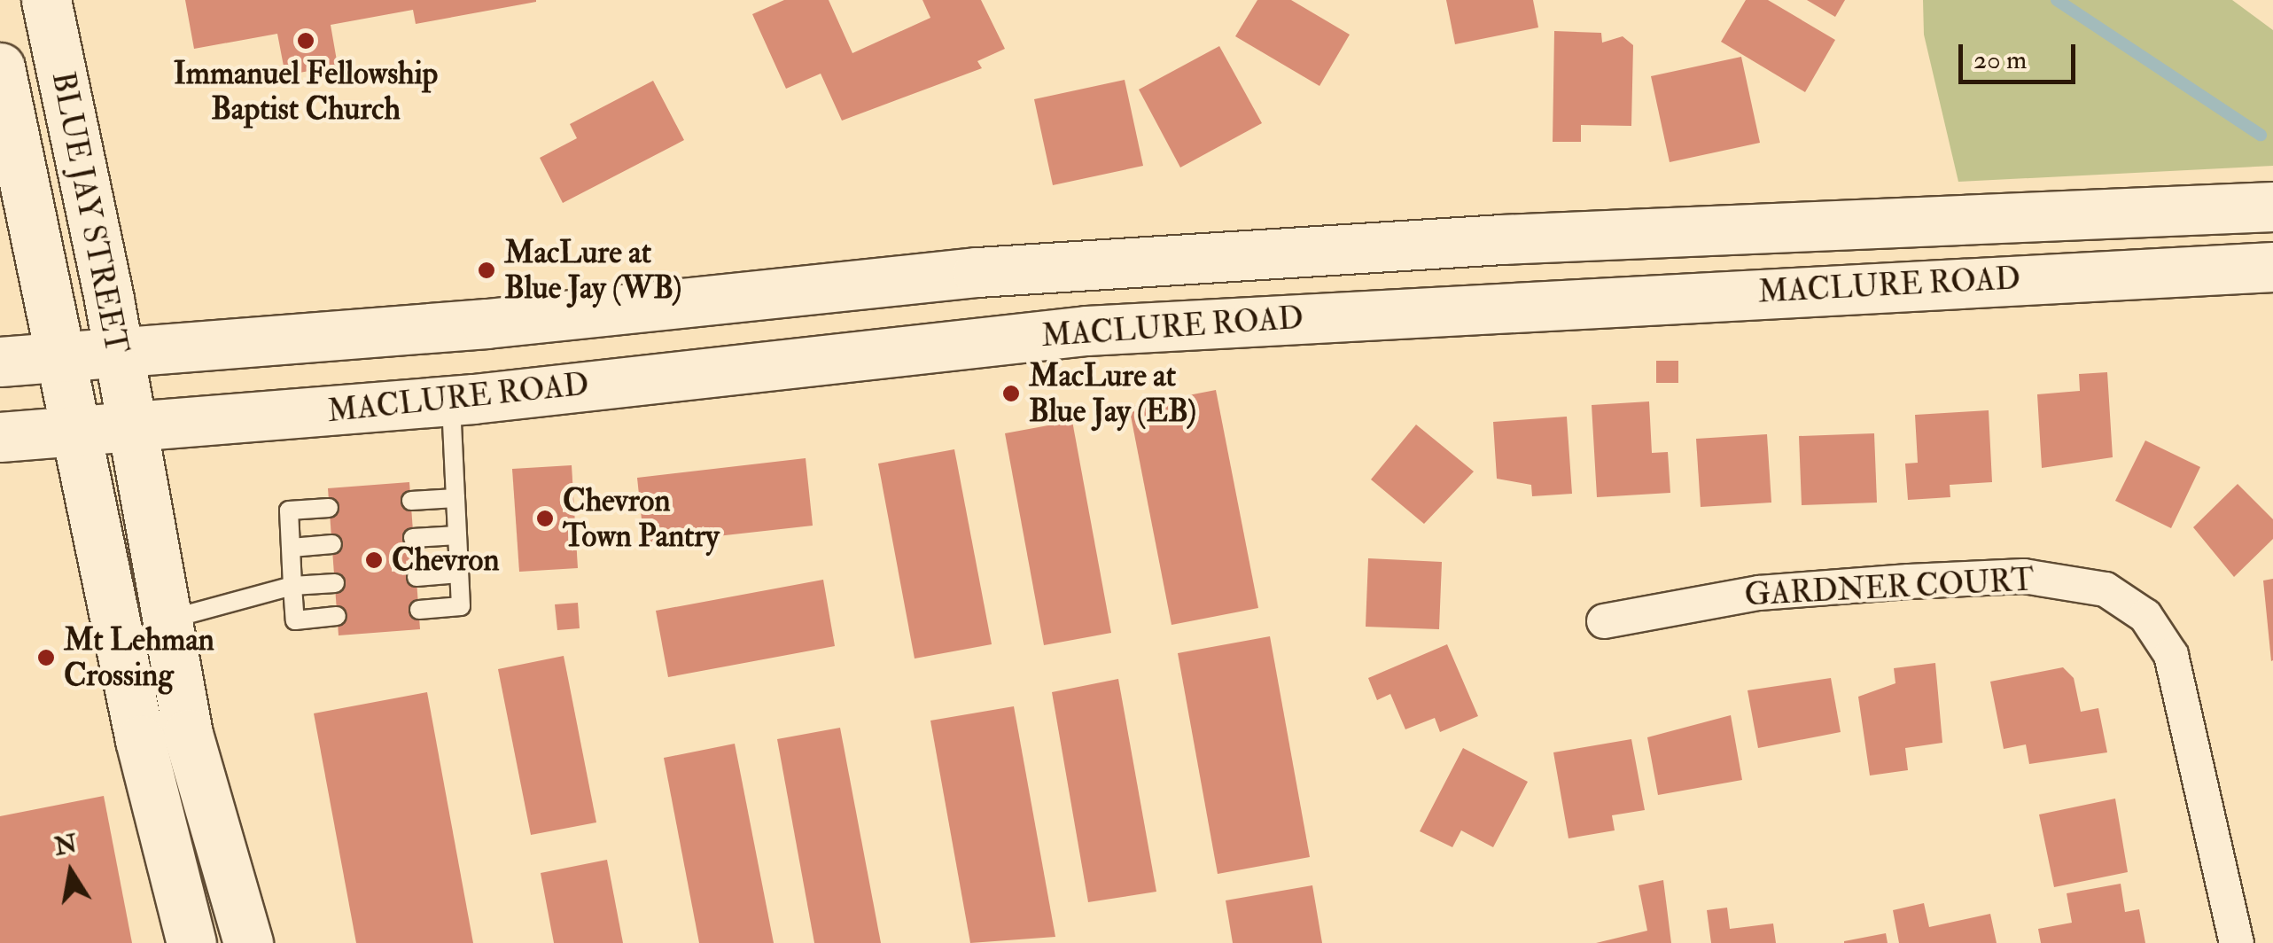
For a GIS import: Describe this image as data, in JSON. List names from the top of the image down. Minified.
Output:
{"streets":{"main road":["BLUE JAY STREET","MACLURE ROAD"],"street":["GARDNER COURT"]},"crossings":[["BLUE JAY STREET","MACLURE ROAD"]],"places":["Immanuel Fellowship Baptist Church","MacLure at Blue Jay (WB)","MacLure at Blue Jay (EB)","Chevron Town Pantry","Chevron","Mt Lehman Crossing"],"scale_bar":"20 m","north":"top"}
